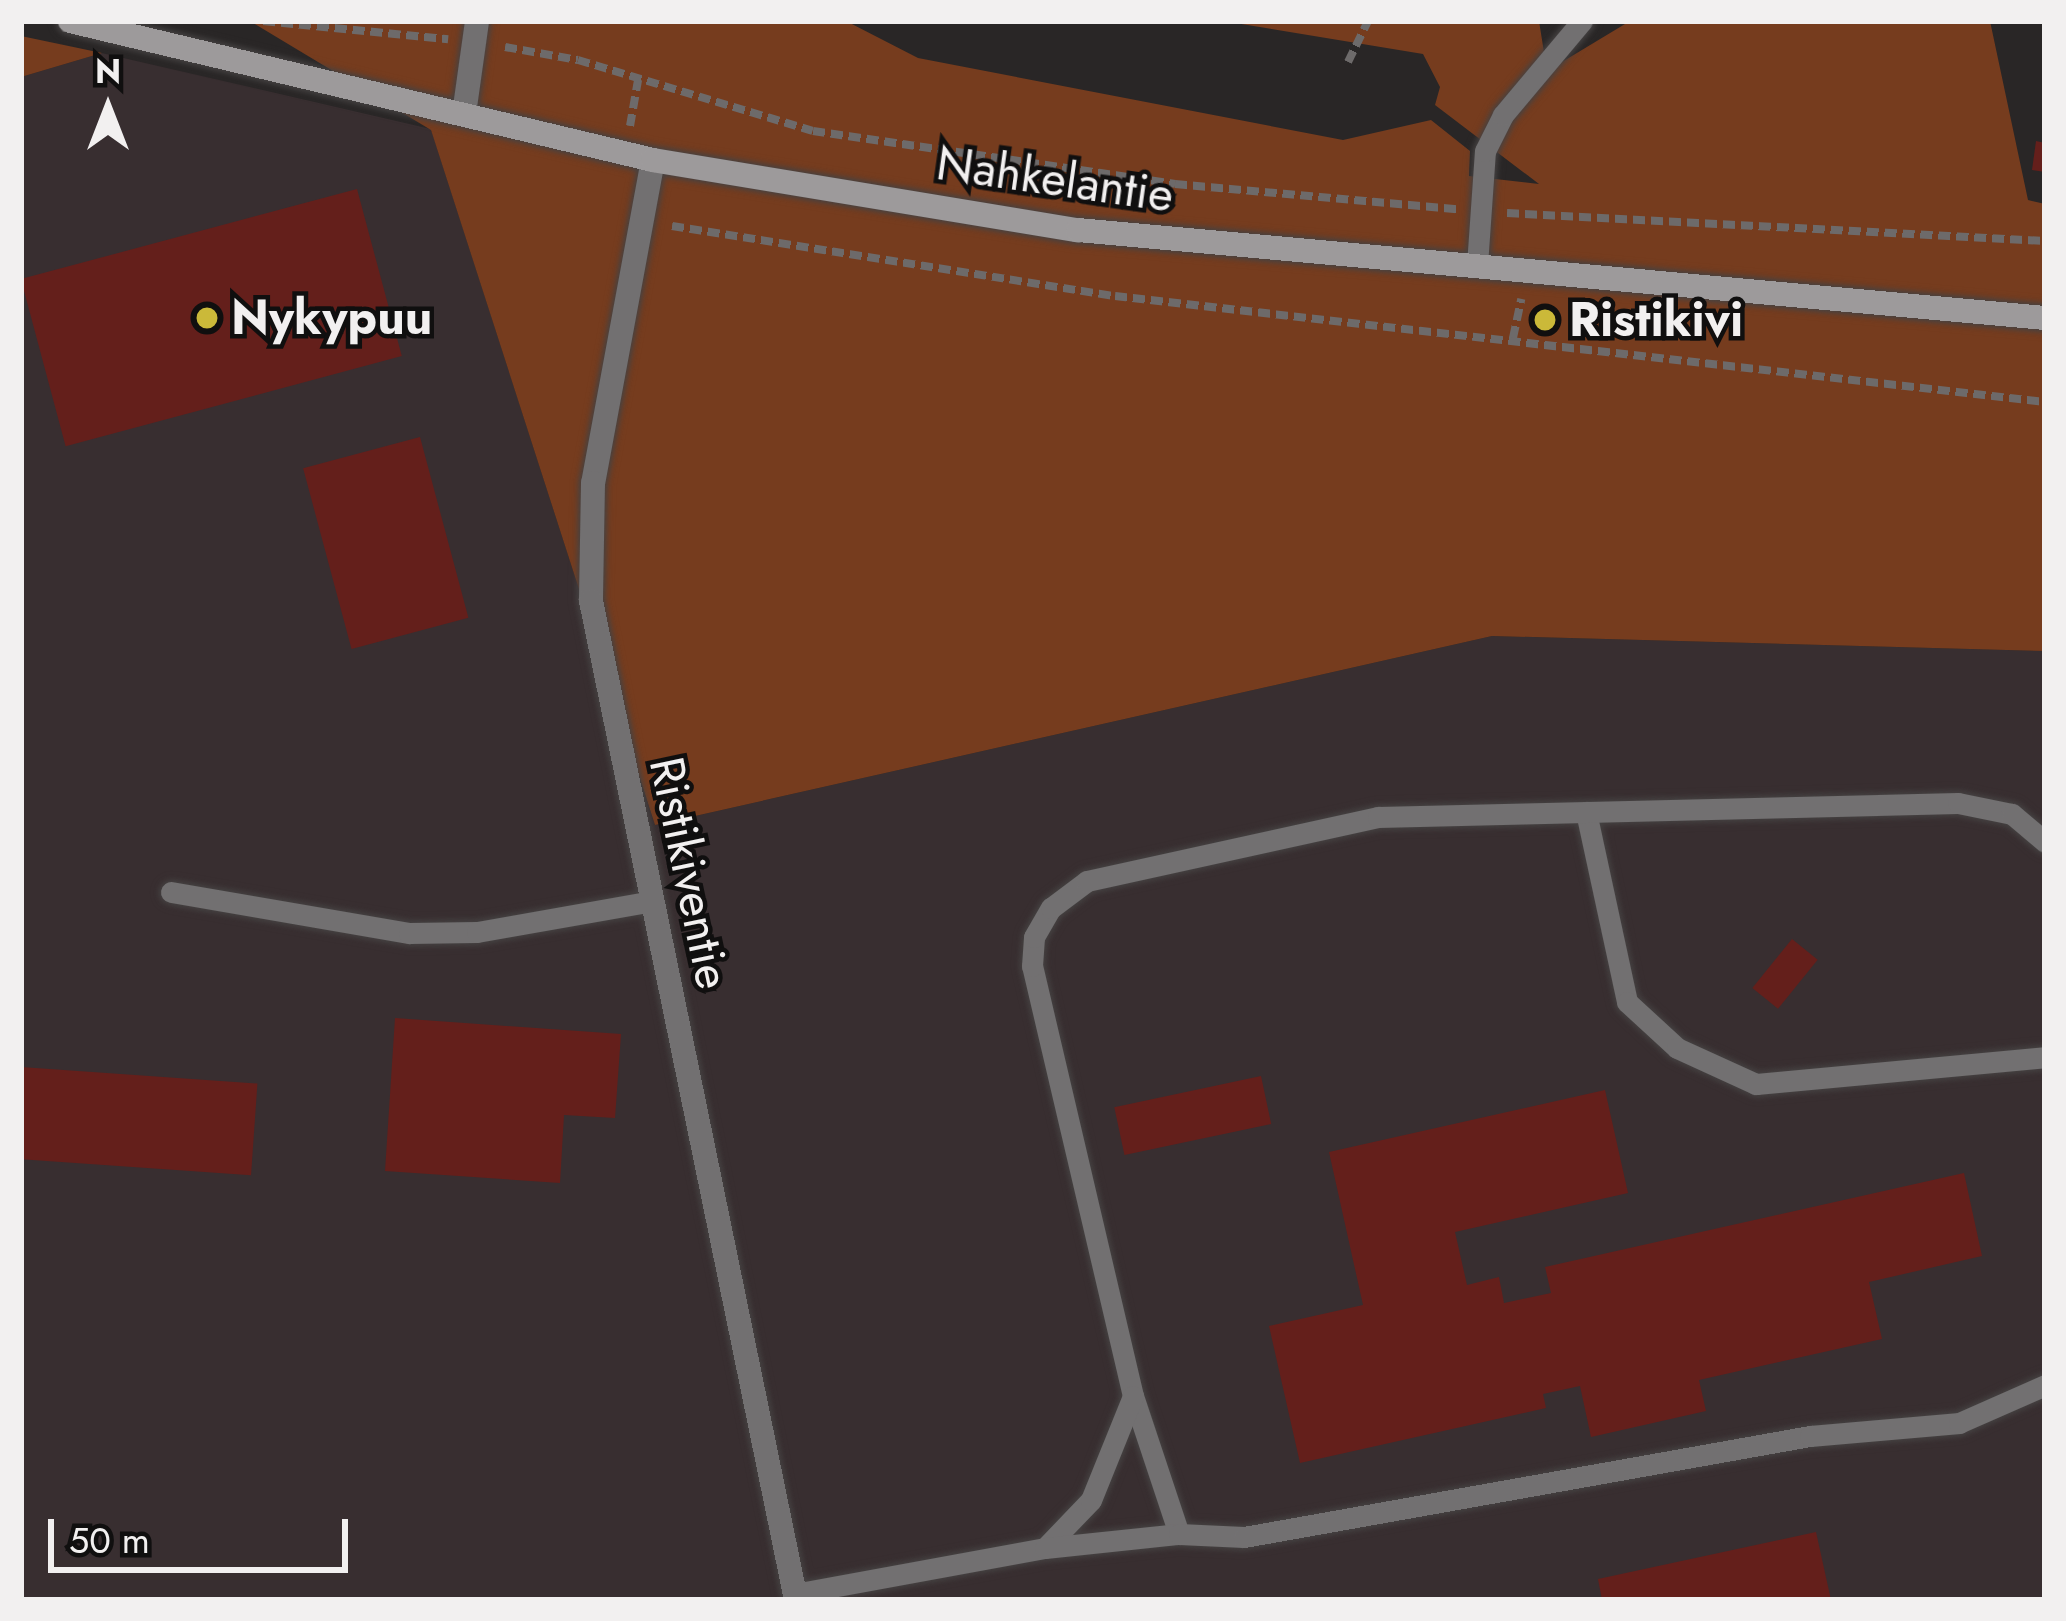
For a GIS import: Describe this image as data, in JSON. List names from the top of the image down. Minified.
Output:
{"streets":{"main road":["Nahkelantie"],"street":["Ristikiventie"]},"crossings":[["Nahkelantie","Ristikiventie"]],"places":["Nykypuu","Ristikivi"],"scale_bar":"50 m","north":"top"}
